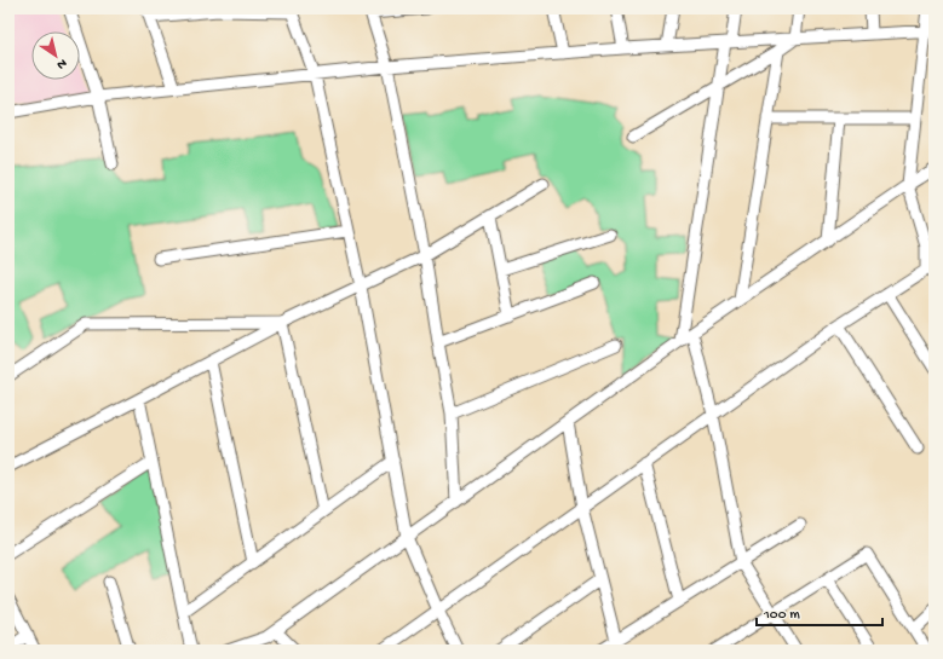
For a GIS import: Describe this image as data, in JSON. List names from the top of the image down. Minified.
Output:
{"scale_bar":"100 m","north":"bottom right"}
